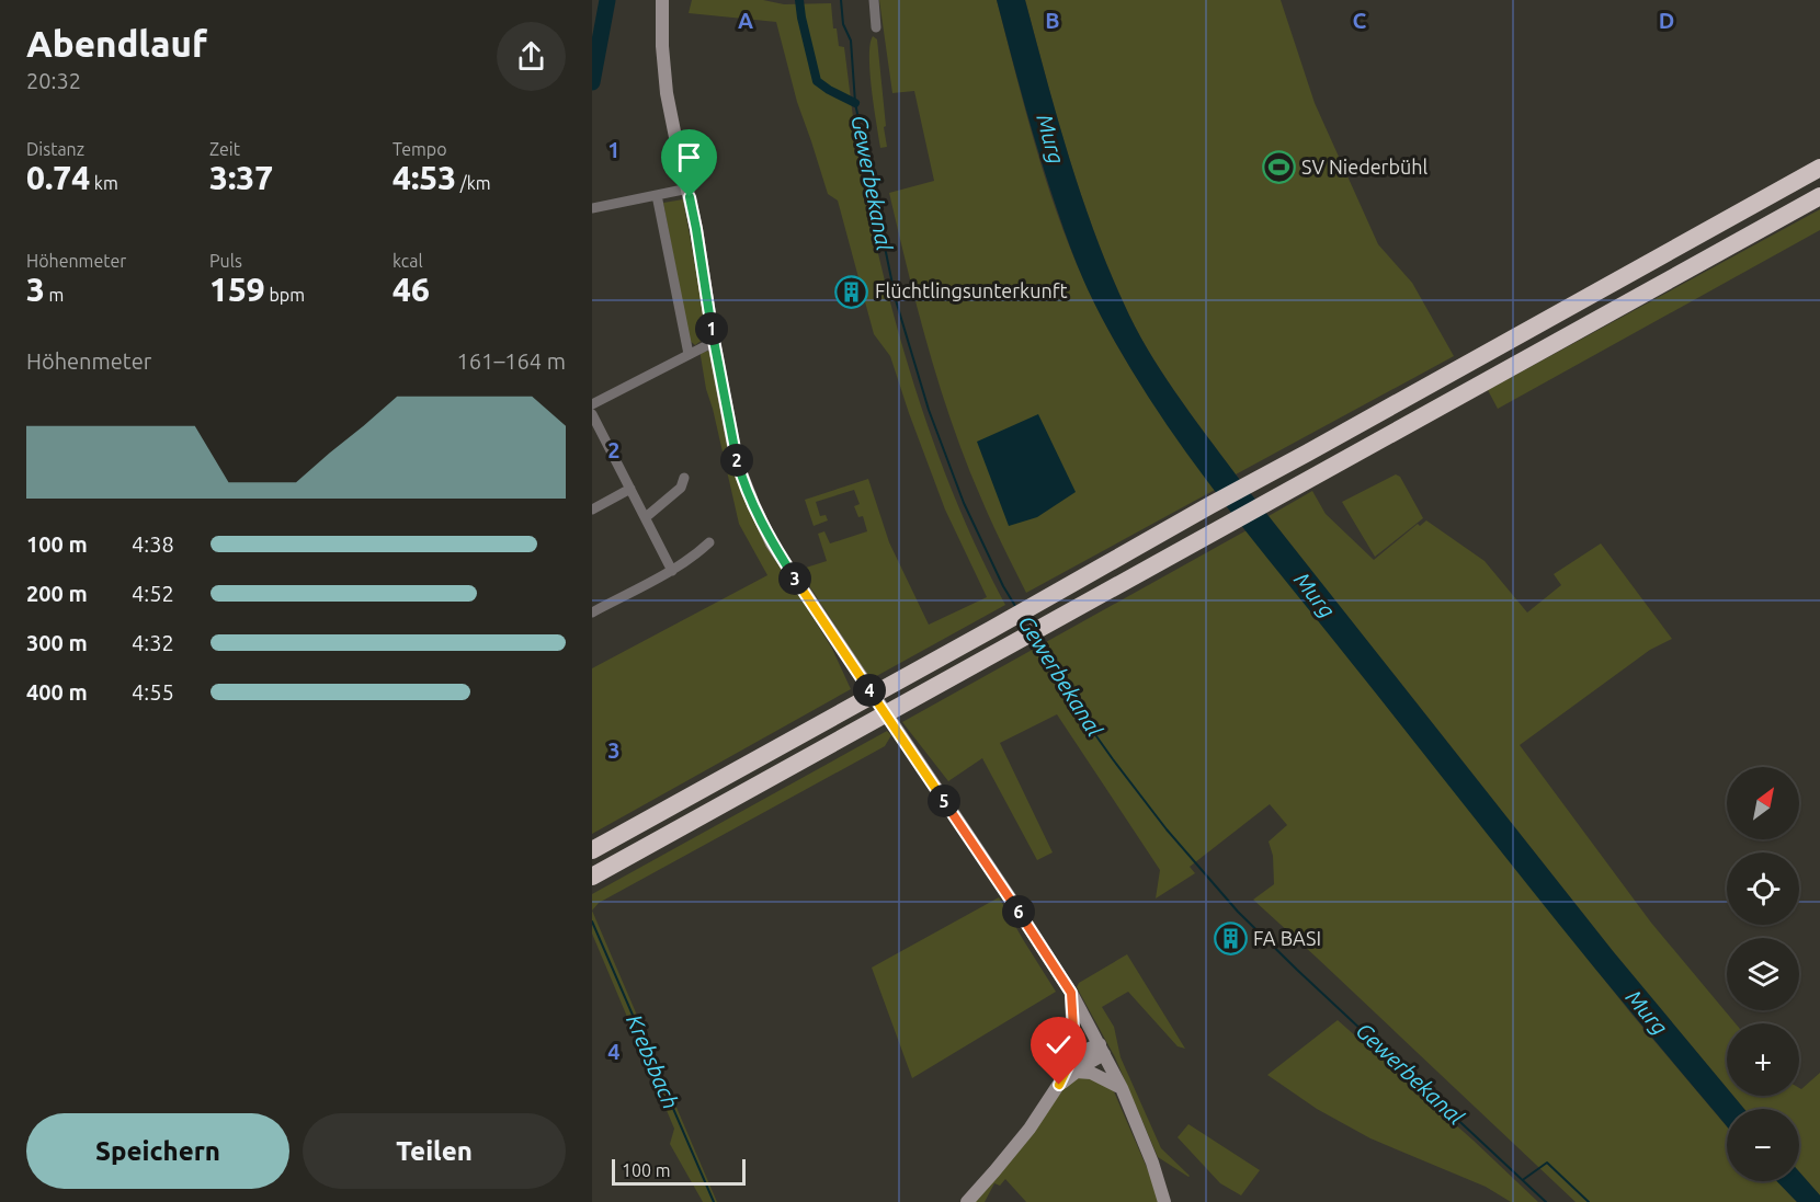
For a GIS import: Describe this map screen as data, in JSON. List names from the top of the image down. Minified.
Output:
{"water":["Murg","Gewerbekanal","Krebsbach"],"places":{"sports":["SV Niederbühl"],"building":["Flüchtlingsunterkunft","FA BASI"]},"scale_bar":"100 m","north":"top right","page":{"heading":["Abendlauf","20:32"],"stats":[["Distanz","0.74 km"],["Zeit","3:37"],["Tempo","4:53 /km"],["Höhenmeter","3 m"],["Puls","159 bpm"],["kcal","46"]],"pins":["1","2","3","4","5","6"],"chart":["Höhenmeter","161–164 m"],"list":[{"name":"100 m","note":"4:38"},{"name":"200 m","note":"4:52"},{"name":"300 m","note":"4:32"},{"name":"400 m","note":"4:55"}],"map_buttons":["+","−"],"buttons":["Speichern","Teilen"],"scale":"100 m"},"grid":{"columns":["A","B","C","D"],"rows":["1","2","3","4"]}}
